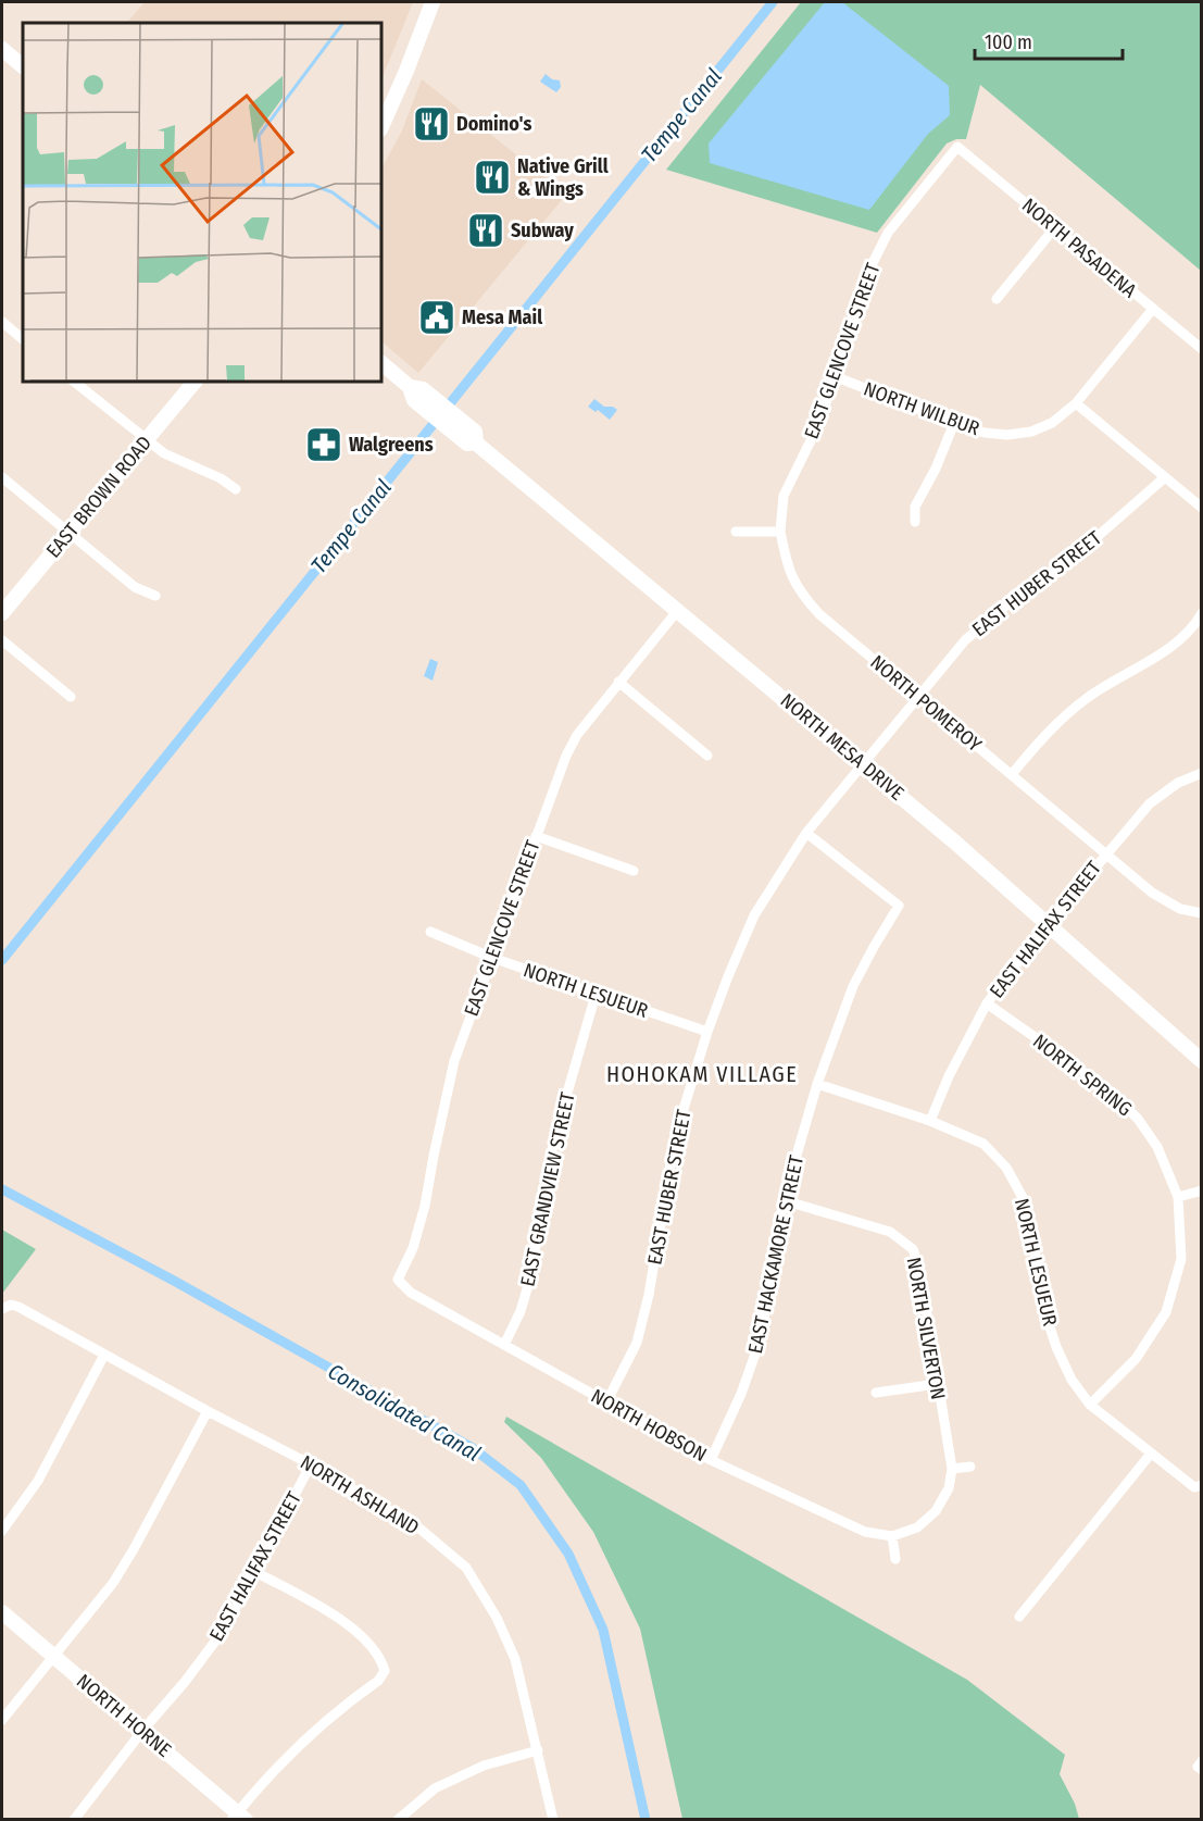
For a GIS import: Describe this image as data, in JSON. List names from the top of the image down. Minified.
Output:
{"streets":{"main road":["EAST BROWN ROAD","NORTH MESA DRIVE","NORTH HORNE"],"street":["NORTH PASADENA","EAST GLENCOVE STREET","NORTH WILBUR","EAST HUBER STREET","NORTH POMEROY","EAST HALIFAX STREET","NORTH LESUEUR","NORTH SPRING","EAST GRANDVIEW STREET","EAST HACKAMORE STREET","NORTH SILVERTON","NORTH HOBSON","NORTH ASHLAND"]},"crossings":[["NORTH PASADENA","EAST GLENCOVE STREET"],["EAST GLENCOVE STREET","NORTH WILBUR"],["EAST GLENCOVE STREET","NORTH POMEROY"],["EAST GLENCOVE STREET","NORTH MESA DRIVE"],["EAST GLENCOVE STREET","NORTH LESUEUR"],["EAST GLENCOVE STREET","NORTH HOBSON"],["EAST HUBER STREET","NORTH POMEROY"],["EAST HUBER STREET","NORTH MESA DRIVE"],["EAST HUBER STREET","NORTH LESUEUR"],["EAST HUBER STREET","EAST HACKAMORE STREET"],["EAST HUBER STREET","NORTH HOBSON"],["NORTH POMEROY","EAST HALIFAX STREET"],["NORTH MESA DRIVE","EAST HALIFAX STREET"],["EAST HALIFAX STREET","NORTH LESUEUR"],["EAST HALIFAX STREET","NORTH SPRING"],["EAST HALIFAX STREET","NORTH ASHLAND"],["EAST HALIFAX STREET","NORTH HORNE"],["NORTH LESUEUR","NORTH SPRING"],["NORTH LESUEUR","EAST GRANDVIEW STREET"],["NORTH LESUEUR","EAST HACKAMORE STREET"],["EAST GRANDVIEW STREET","NORTH HOBSON"],["EAST HACKAMORE STREET","NORTH SILVERTON"],["EAST HACKAMORE STREET","NORTH HOBSON"],["NORTH SILVERTON","NORTH HOBSON"]],"districts":["HOHOKAM VILLAGE"],"water":["Tempe Canal","Consolidated Canal"],"places":{"restaurant":["Domino's","Native Grill & Wings","Subway"],"public building":["Mesa Mail"],"pharmacy":["Walgreens"]},"scale_bar":"100 m"}
